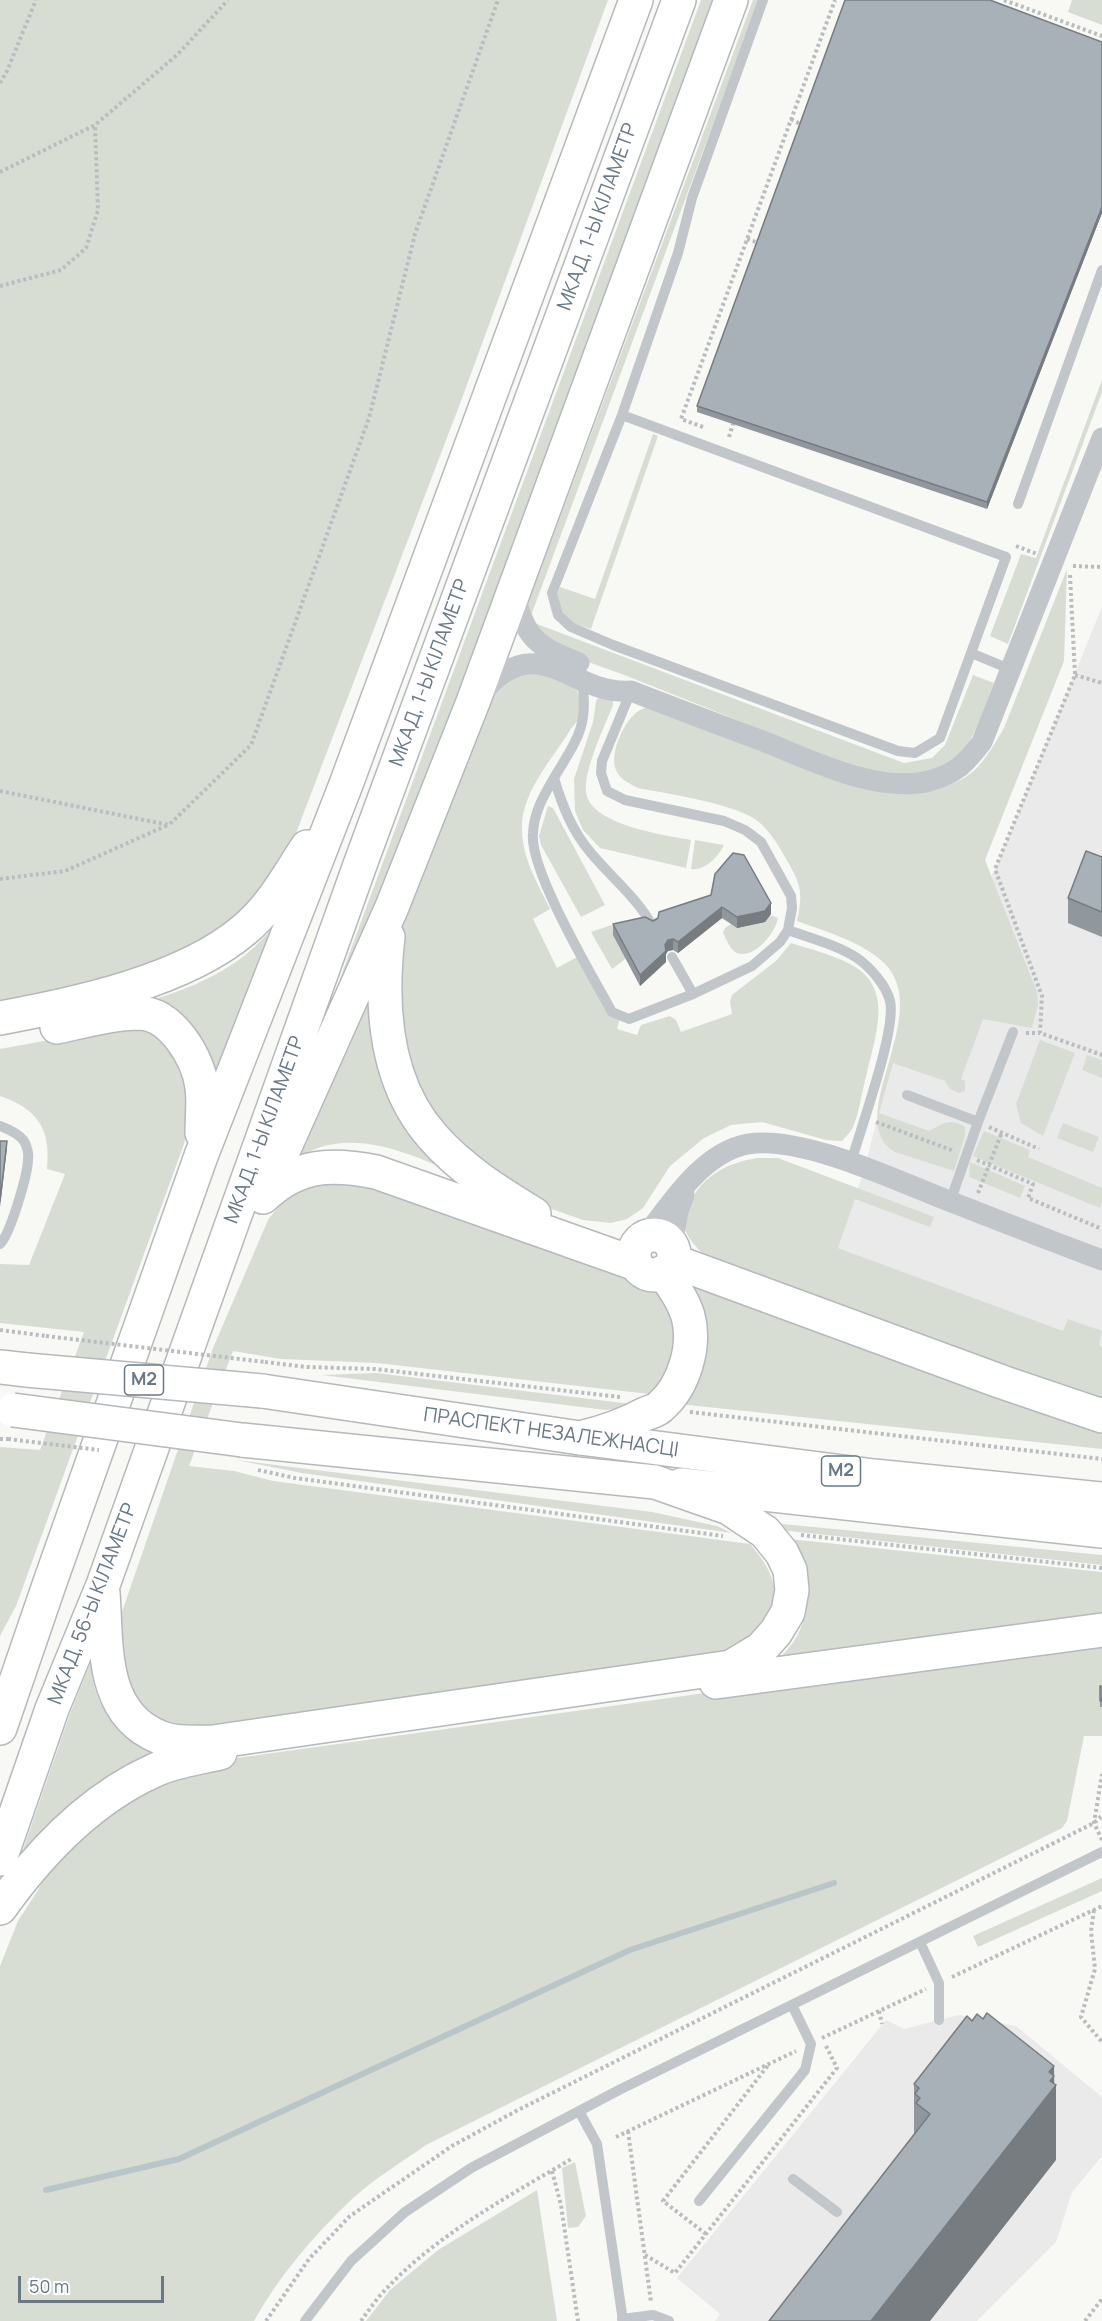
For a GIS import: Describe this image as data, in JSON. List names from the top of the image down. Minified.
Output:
{"streets":{"main road":["МКАД, 1-Ы КІЛАМЕТР","М2","ПРАСПЕКТ НЕЗАЛЕЖНАСЦІ","МКАД, 56-Ы КІЛАМЕТР"]},"crossings":[["МКАД, 1-Ы КІЛАМЕТР","МКАД, 56-Ы КІЛАМЕТР"]],"scale_bar":"50 m"}
